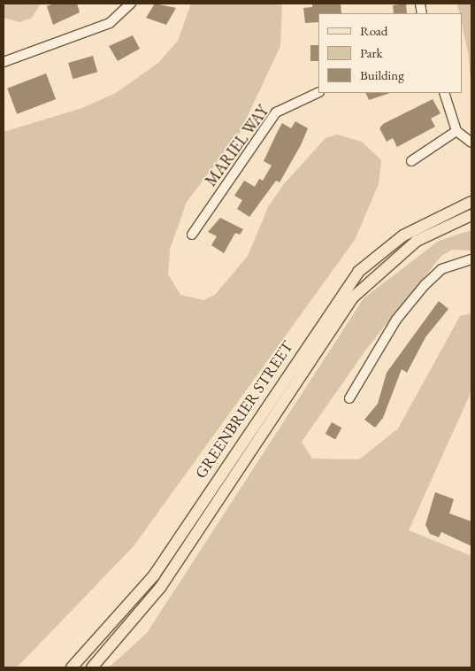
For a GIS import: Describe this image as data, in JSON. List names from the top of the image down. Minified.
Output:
{"streets":{"main road":["GREENBRIER STREET"],"street":["MARIEL WAY"]},"legend":["Road","Park","Building"]}
